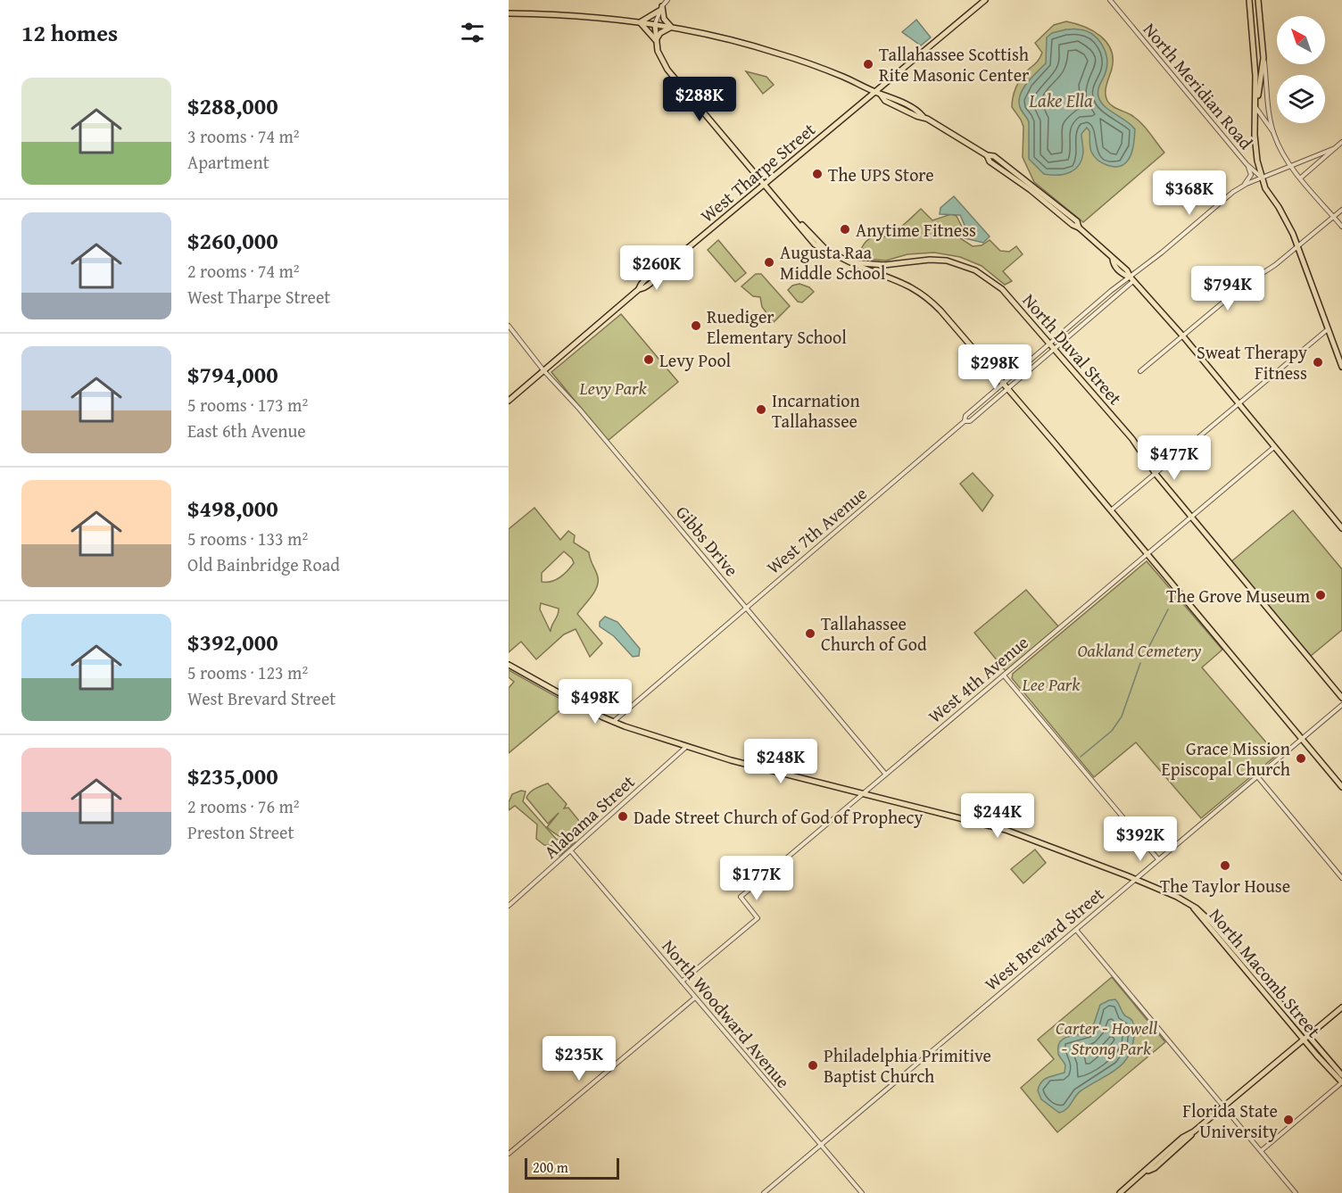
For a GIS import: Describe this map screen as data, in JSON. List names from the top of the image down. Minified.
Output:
{"streets":{"main road":["West Tharpe Street","North Duval Street","North Macomb Street"],"street":["North Meridian Road","West 7th Avenue","Gibbs Drive","West 4th Avenue","Alabama Street","West Brevard Street","North Woodward Avenue"]},"crossings":[["West Tharpe Street","North Duval Street"],["West Tharpe Street","Gibbs Drive"],["North Duval Street","West 7th Avenue"],["North Duval Street","West 4th Avenue"],["West 7th Avenue","Gibbs Drive"],["West 7th Avenue","North Macomb Street"],["Gibbs Drive","West 4th Avenue"],["West 4th Avenue","North Macomb Street"],["West 4th Avenue","North Woodward Avenue"],["Alabama Street","North Macomb Street"],["Alabama Street","North Woodward Avenue"],["West Brevard Street","North Macomb Street"],["West Brevard Street","North Woodward Avenue"]],"water":["Lake Ella"],"parks":["Levy Park","Oakland Cemetery","Lee Park","Carter - Howell - Strong Park"],"places":["Tallahassee Scottish Rite Masonic Center","The UPS Store","Anytime Fitness","Augusta Raa Middle School","Ruediger Elementary School","Levy Pool","Sweat Therapy Fitness","Incarnation Tallahassee","The Grove Museum","Tallahassee Church of God","Grace Mission Episcopal Church","Dade Street Church of God of Prophecy","The Taylor House","Philadelphia Primitive Baptist Church","Florida State University"],"scale_bar":"200 m","north":"top left","page":{"heading":"12 homes","list":[{"name":"$288,000","note":"3 rooms · 74 m² · Apartment"},{"name":"$260,000","note":"2 rooms · 74 m² · West Tharpe Street"},{"name":"$794,000","note":"5 rooms · 173 m² · East 6th Avenue"},{"name":"$498,000","note":"5 rooms · 133 m² · Old Bainbridge Road"},{"name":"$392,000","note":"5 rooms · 123 m² · West Brevard Street"},{"name":"$235,000","note":"2 rooms · 76 m² · Preston Street"}],"price":["$288K","$368K","$260K","$794K","$298K","$477K","$498K","$248K","$244K","$392K","$177K","$235K"],"scale":"200 m"}}
